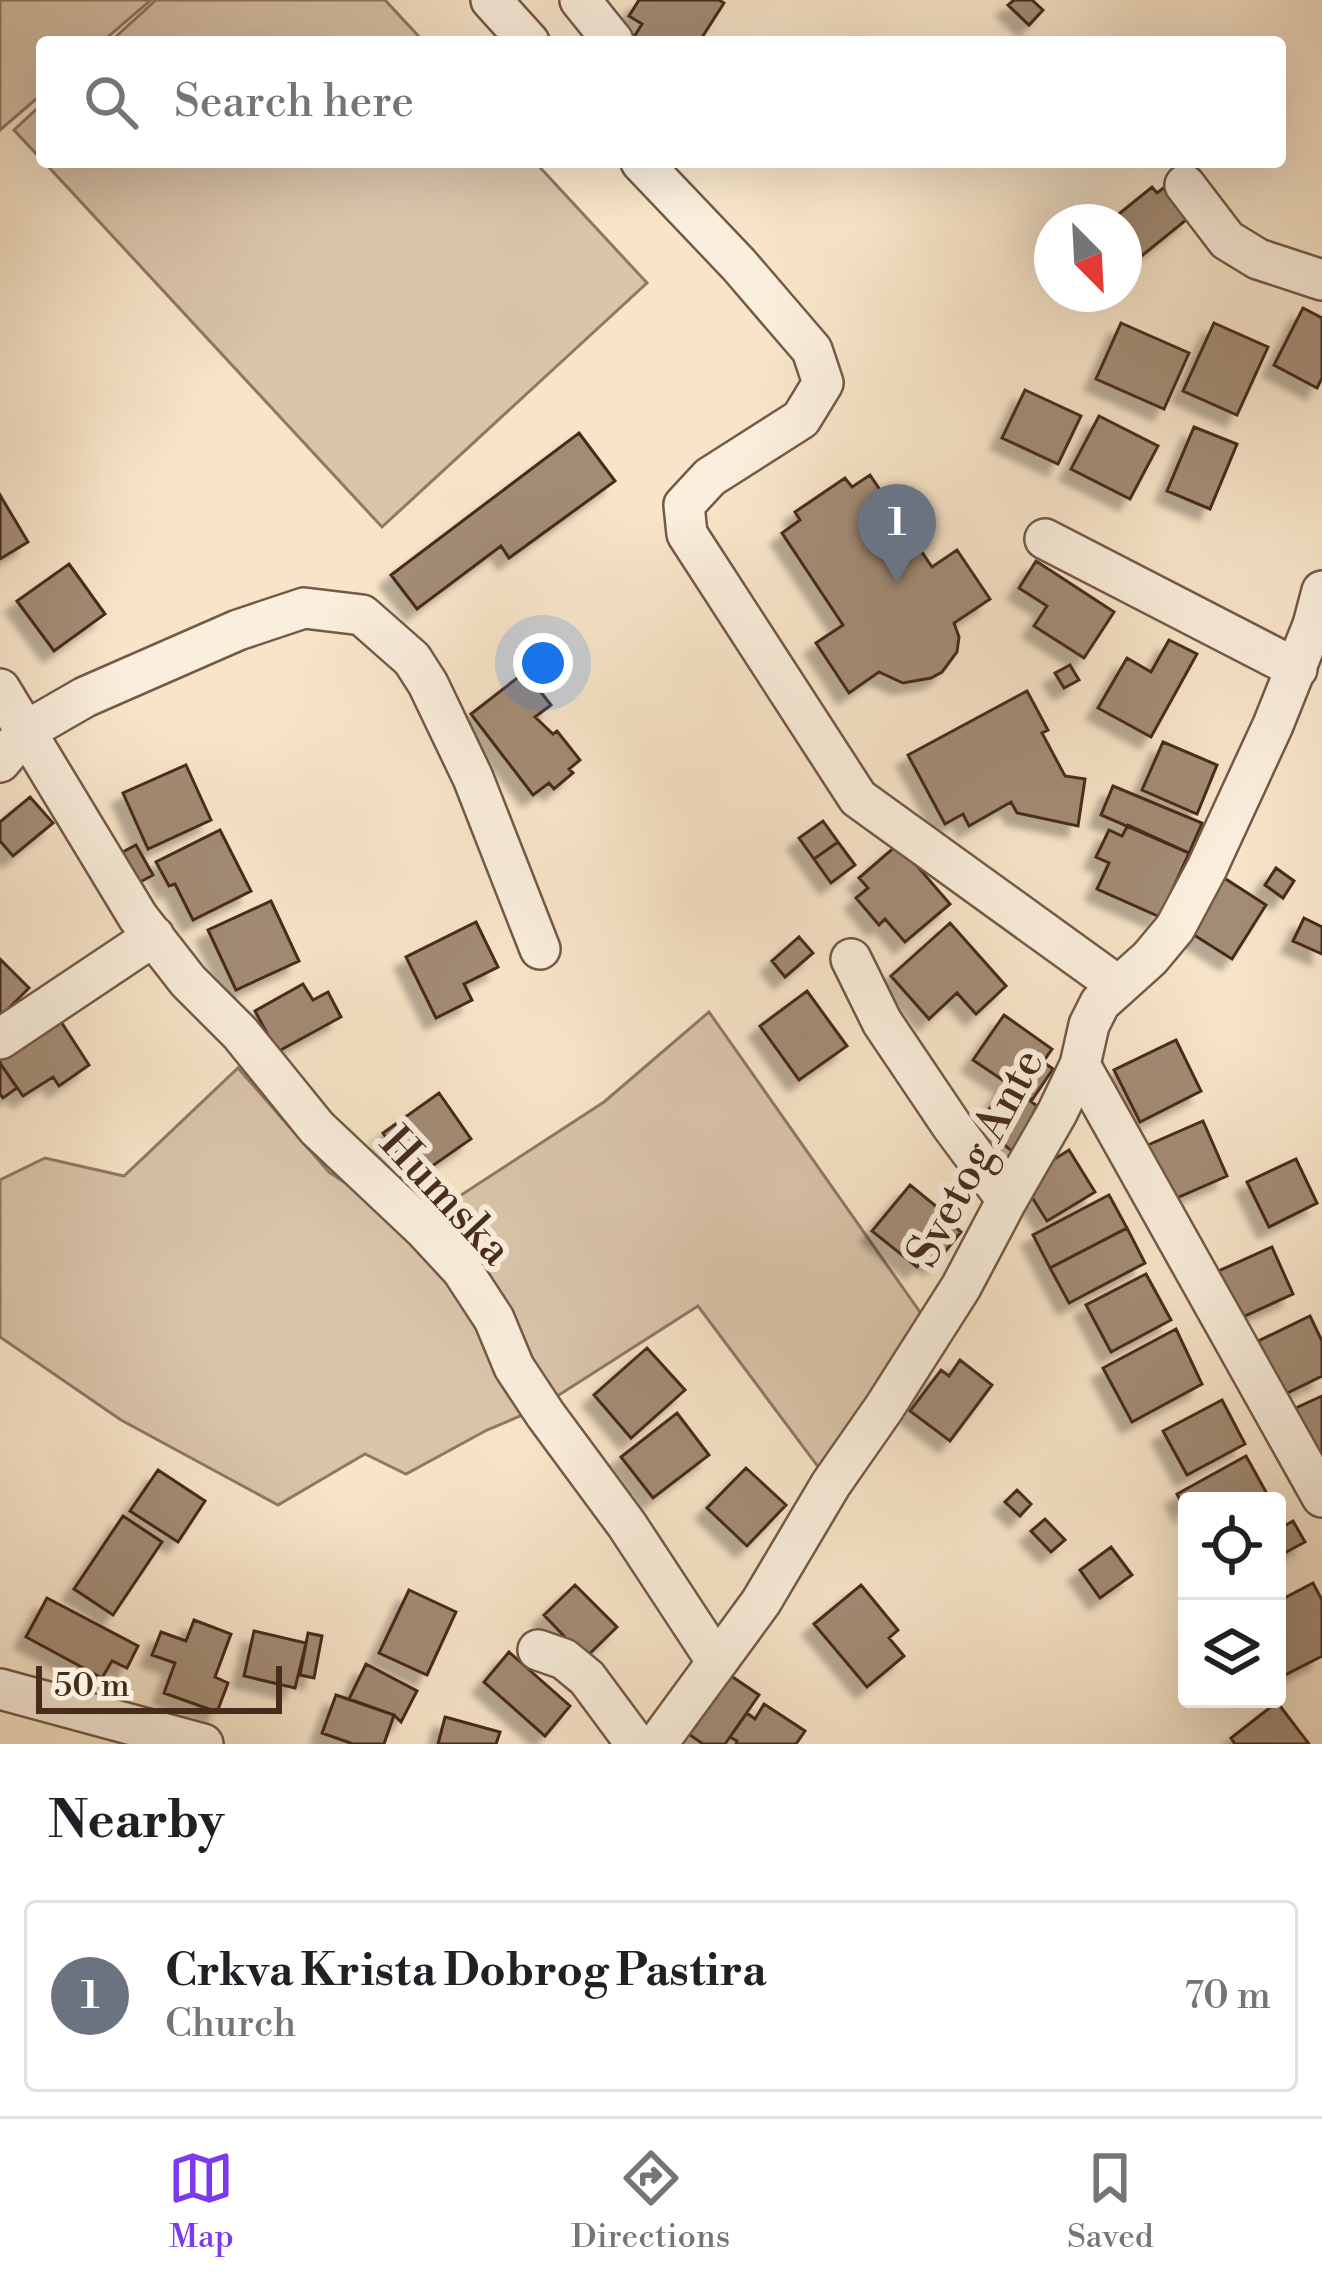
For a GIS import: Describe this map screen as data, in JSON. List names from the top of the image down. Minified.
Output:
{"streets":{"street":["Svetog Ante","Humska"]},"crossings":[["Svetog Ante","Humska"]],"scale_bar":"50 m","north":"bottom right","page":{"search":"Search here","pins":"1","scale":"50 m","heading":"Nearby","list":[{"mark":"1","name":"Crkva Krista Dobrog Pastira","note":"Church","value":"70 m"}],"nav":["Map","Directions","Saved"]}}
